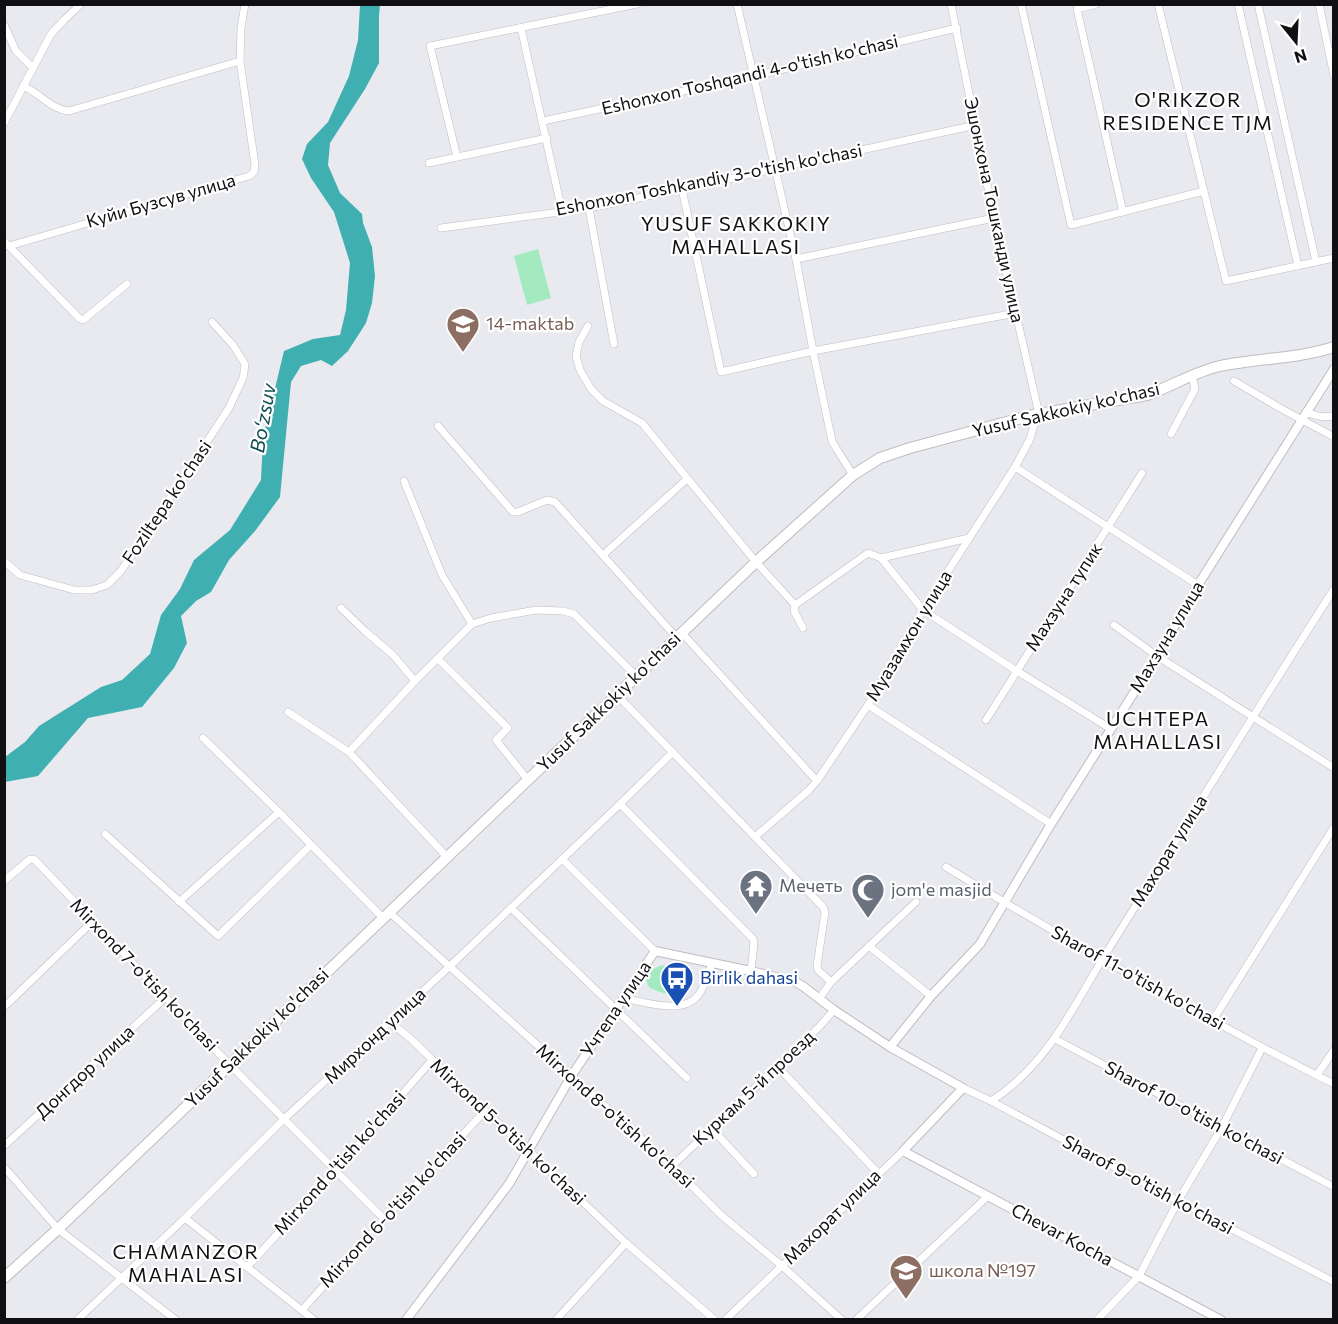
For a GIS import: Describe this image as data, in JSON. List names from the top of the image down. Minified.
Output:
{"streets":{"main road":["Yusuf Sakkokiy ko'chasi"],"street":["Eshonxon Toshqandi 4-o'tish ko'chasi","Eshonxon Toshkandiy 3-o'tish ko'chasi","Куйи Бузсув улица","Эшонхона Тошканди улица","Foziltepa ko'chasi","Махзуна тупик","Муазамхон улица","Махзуна улица","Махорат улица","Mirxond 7-o'tish ko'chasi","Sharof 11-o'tish ko'chasi","Учтепа улица","Мирхонд улица","Донгдор улица","Куркам 5-й проезд","Sharof 10-o'tish ko'chasi","Mirxond 8-o'tish ko'chasi","Mirxond 5-o'tish ko'chasi","Mirxond o'tish ko'chasi","Sharof 9-o'tish ko'chasi","Mirxond 6-o'tish ko'chasi","Chevar Kocha"]},"crossings":[["Eshonxon Toshqandi 4-o'tish ko'chasi","Эшонхона Тошканди улица"],["Eshonxon Toshkandiy 3-o'tish ko'chasi","Эшонхона Тошканди улица"],["Эшонхона Тошканди улица","Yusuf Sakkokiy ko'chasi"],["Эшонхона Тошканди улица","Муазамхон улица"],["Yusuf Sakkokiy ko'chasi","Муазамхон улица"],["Yusuf Sakkokiy ko'chasi","Mirxond 7-o'tish ko'chasi"],["Yusuf Sakkokiy ko'chasi","Mirxond 8-o'tish ko'chasi"],["Махзуна улица","Sharof 11-o'tish ko'chasi"],["Махзуна улица","Учтепа улица"],["Махорат улица","Sharof 11-o'tish ko'chasi"],["Махорат улица","Учтепа улица"],["Махорат улица","Sharof 10-o'tish ko'chasi"],["Махорат улица","Mirxond 8-o'tish ko'chasi"],["Махорат улица","Sharof 9-o'tish ko'chasi"],["Махорат улица","Chevar Kocha"],["Mirxond 7-o'tish ko'chasi","Мирхонд улица"],["Mirxond 7-o'tish ko'chasi","Донгдор улица"],["Mirxond 7-o'tish ko'chasi","Mirxond o'tish ko'chasi"],["Mirxond 7-o'tish ko'chasi","Mirxond 6-o'tish ko'chasi"],["Учтепа улица","Куркам 5-й проезд"],["Учтепа улица","Mirxond 8-o'tish ko'chasi"],["Учтепа улица","Mirxond 5-o'tish ko'chasi"],["Учтепа улица","Sharof 9-o'tish ko'chasi"],["Мирхонд улица","Mirxond 8-o'tish ko'chasi"],["Мирхонд улица","Mirxond 5-o'tish ko'chasi"],["Куркам 5-й проезд","Mirxond 8-o'tish ko'chasi"],["Mirxond 5-o'tish ko'chasi","Mirxond o'tish ko'chasi"],["Mirxond 5-o'tish ko'chasi","Mirxond 6-o'tish ko'chasi"]],"districts":["O'RIKZOR RESIDENCE TJM","YUSUF SAKKOKIY MAHALLASI","UCHTEPA MAHALLASI","CHAMANZOR MAHALASI"],"water":["Boʻzsuv"],"places":{"school or university":["14-maktab","школа №197"],"temple":["Мечеть"],"mosque":["jom'e masjid"],"bus stop":["Birlik dahasi"]},"north":"bottom"}
